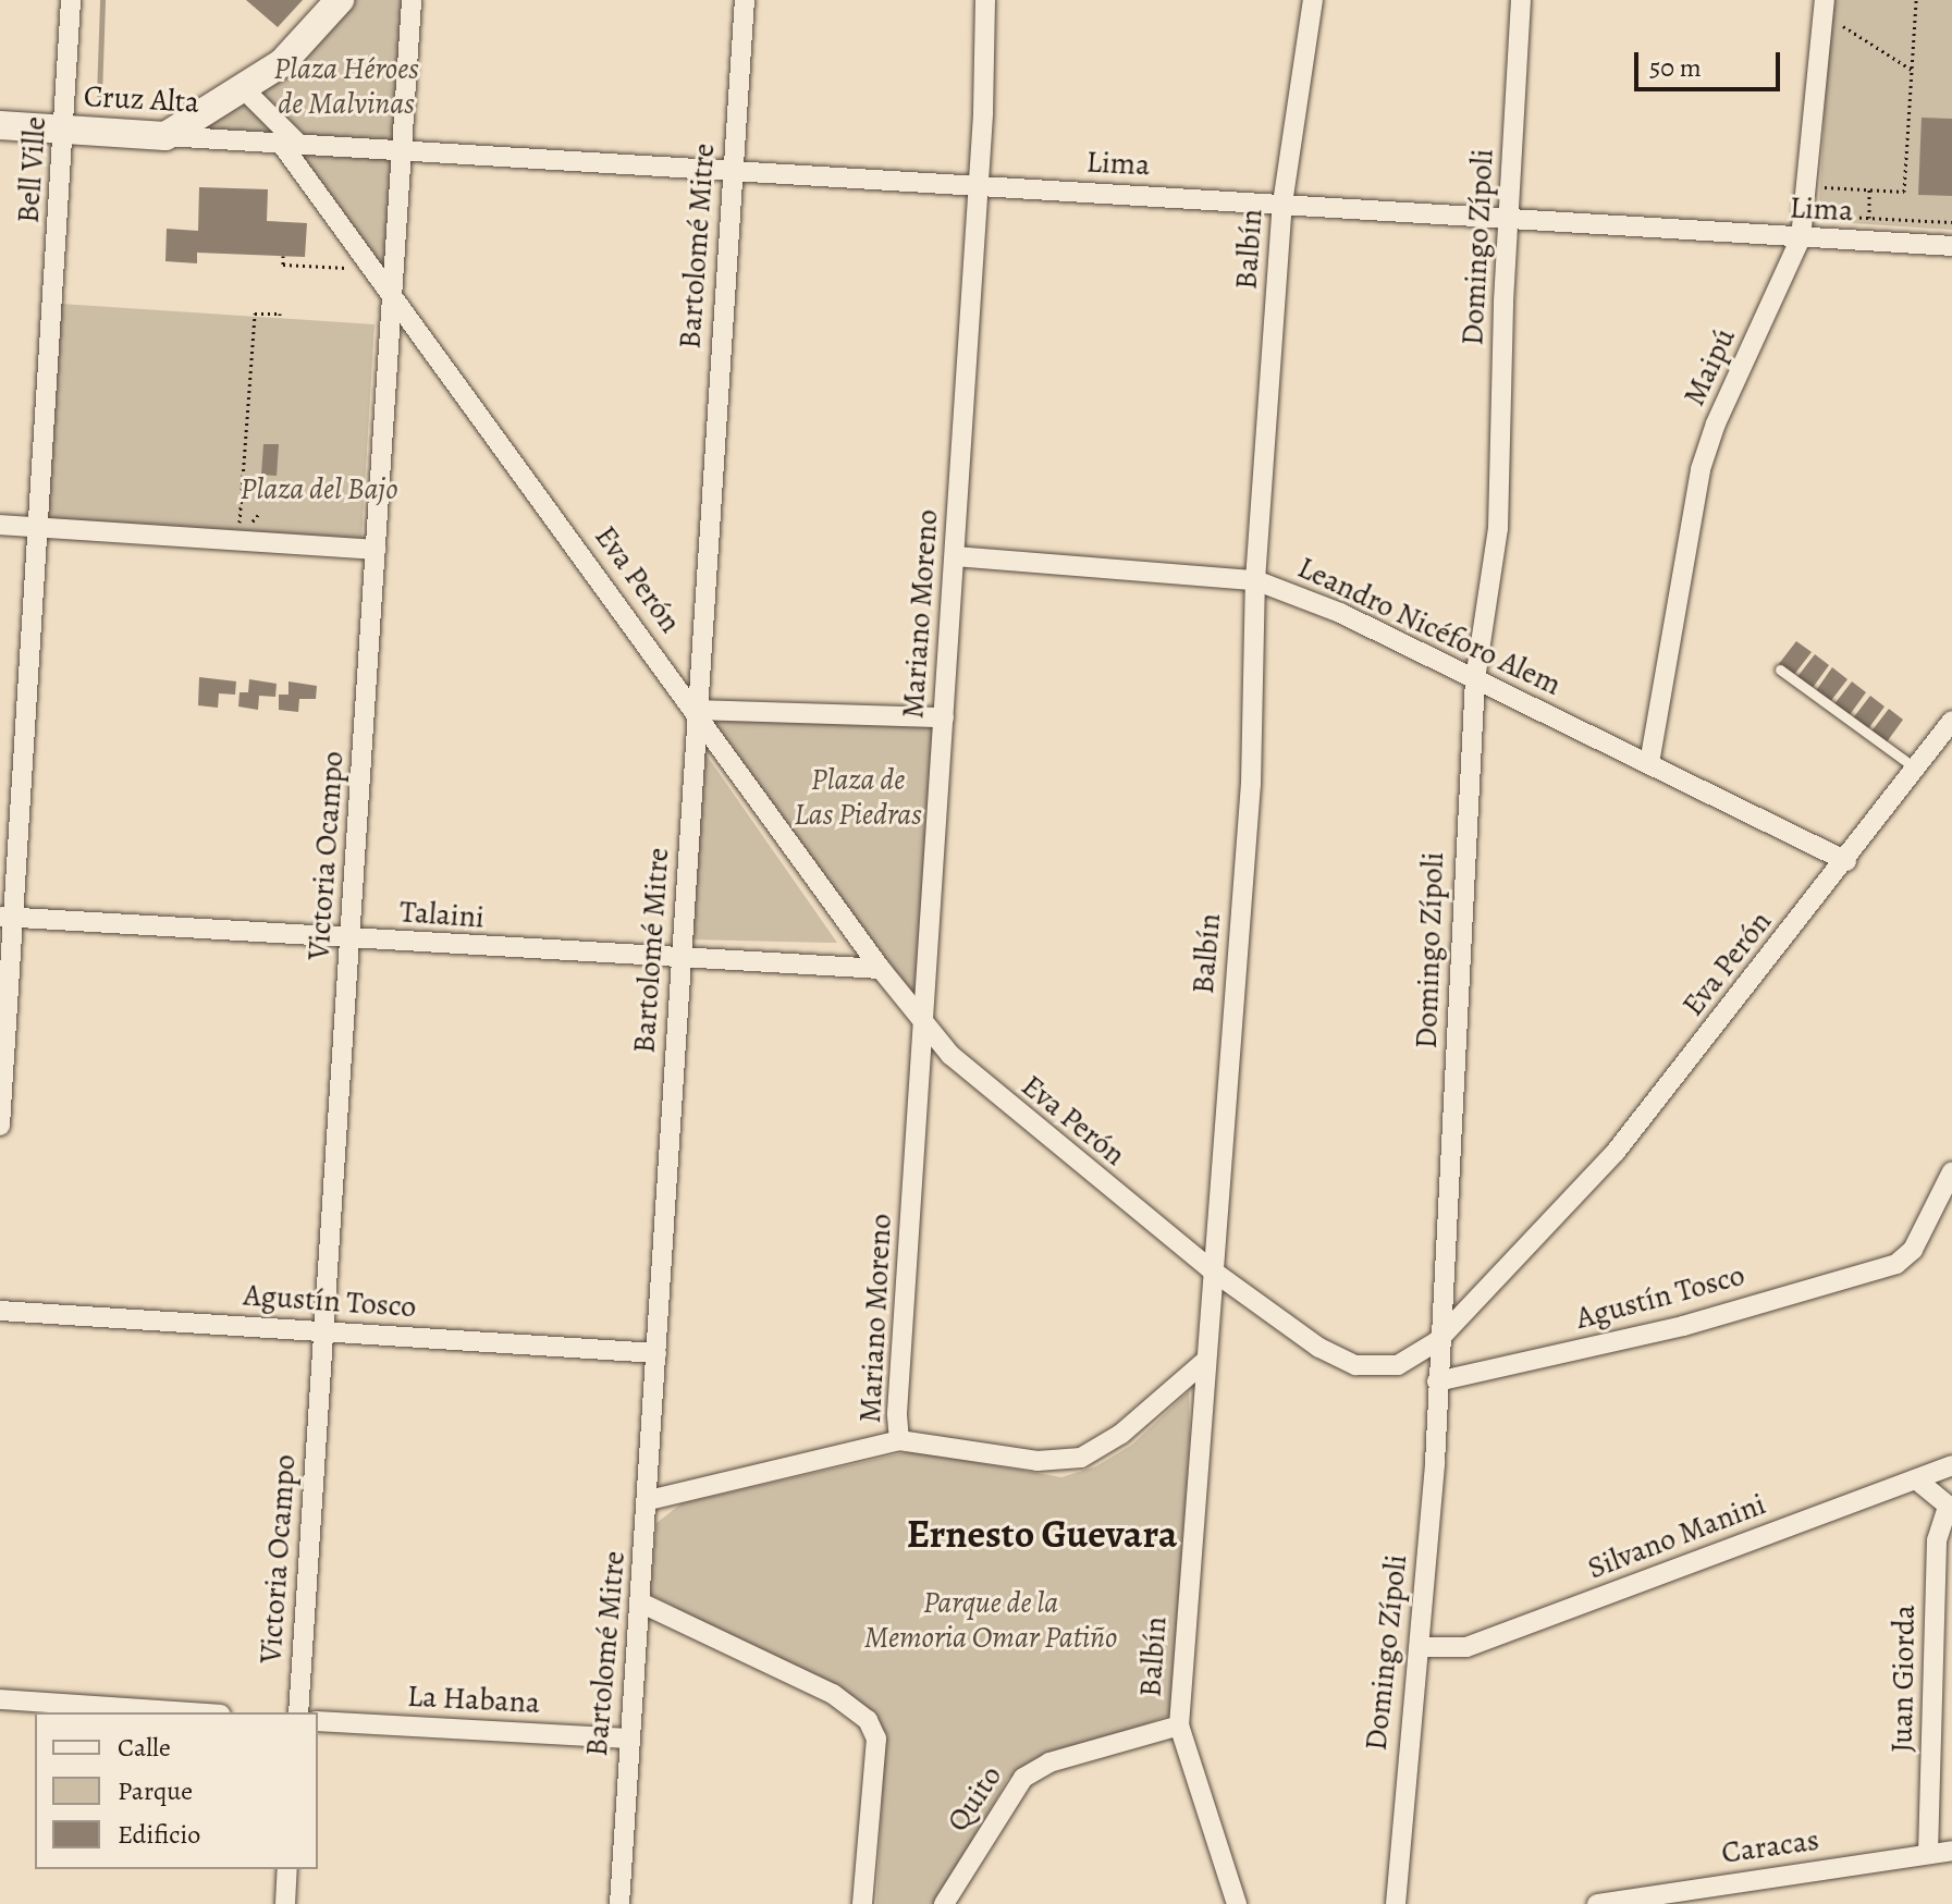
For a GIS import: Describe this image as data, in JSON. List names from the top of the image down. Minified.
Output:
{"streets":{"main road":["Cruz Alta"],"street":["Lima","Bell Ville","Bartolomé Mitre","Domingo Zípoli","Balbín","Maipú","Eva Perón","Mariano Moreno","Leandro Nicéforo Alem","Victoria Ocampo","Talaini","Agustín Tosco","Silvano Manini","Juan Giorda","La Habana","Quito","Caracas"]},"crossings":[["Cruz Alta","Lima"],["Cruz Alta","Bell Ville"],["Cruz Alta","Eva Perón"],["Lima","Bartolomé Mitre"],["Lima","Domingo Zípoli"],["Lima","Balbín"],["Lima","Maipú"],["Lima","Eva Perón"],["Lima","Mariano Moreno"],["Lima","Victoria Ocampo"],["Bell Ville","Talaini"],["Bartolomé Mitre","Eva Perón"],["Bartolomé Mitre","Talaini"],["Bartolomé Mitre","Agustín Tosco"],["Bartolomé Mitre","La Habana"],["Domingo Zípoli","Eva Perón"],["Domingo Zípoli","Leandro Nicéforo Alem"],["Domingo Zípoli","Agustín Tosco"],["Domingo Zípoli","Silvano Manini"],["Balbín","Eva Perón"],["Balbín","Leandro Nicéforo Alem"],["Balbín","Quito"],["Maipú","Leandro Nicéforo Alem"],["Eva Perón","Mariano Moreno"],["Eva Perón","Leandro Nicéforo Alem"],["Eva Perón","Victoria Ocampo"],["Eva Perón","Talaini"],["Mariano Moreno","Leandro Nicéforo Alem"],["Victoria Ocampo","Talaini"],["Victoria Ocampo","Agustín Tosco"],["Juan Giorda","Caracas"]],"districts":["Ernesto Guevara"],"parks":["Plaza Héroes de Malvinas","Plaza del Bajo","Plaza de Las Piedras","Parque de la Memoria Omar Patiño"],"legend":["Calle","Parque","Edificio"],"scale_bar":"50 m"}
